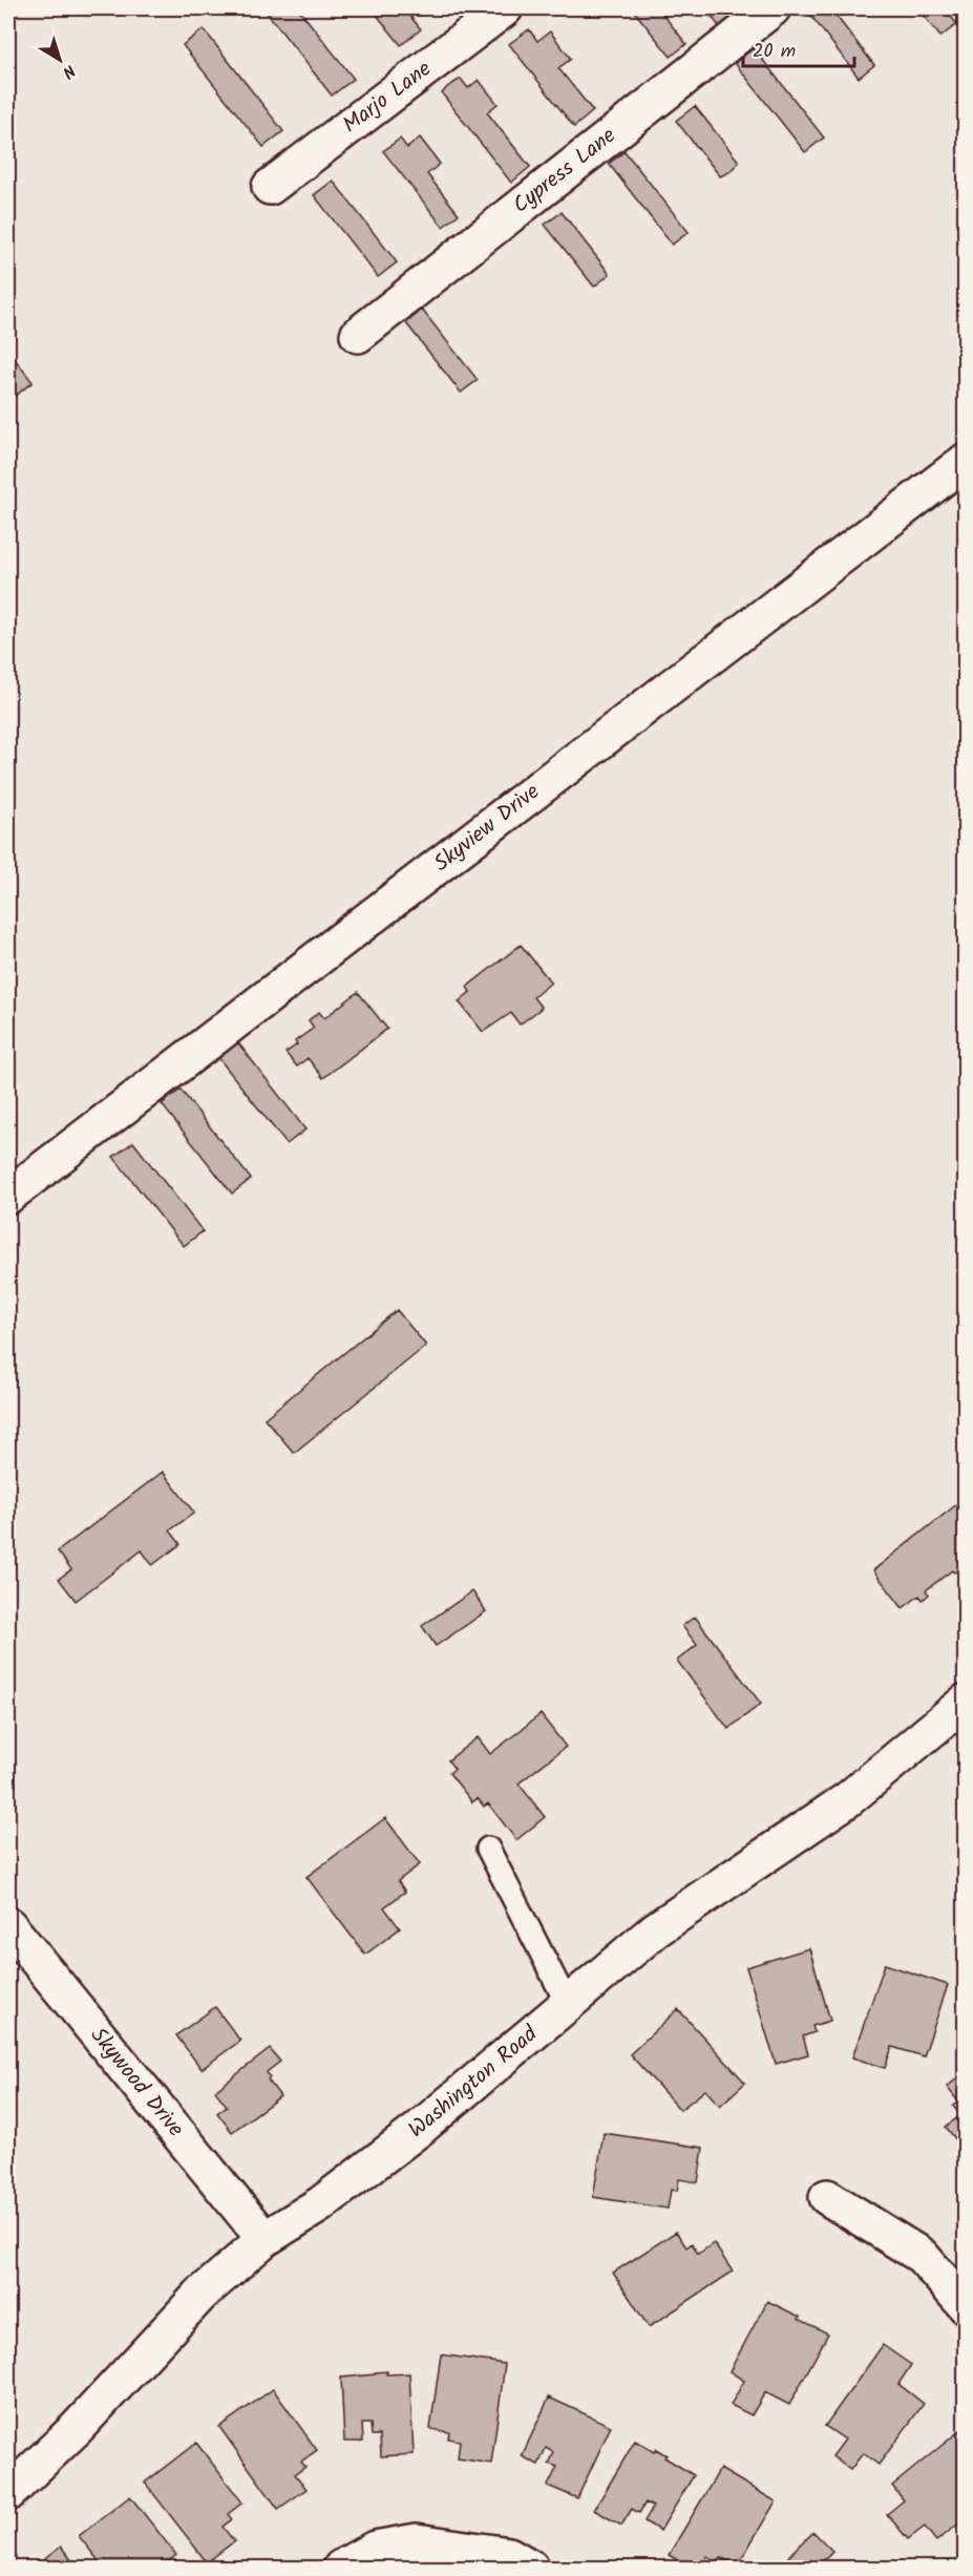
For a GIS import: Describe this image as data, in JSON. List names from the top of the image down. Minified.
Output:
{"streets":{"street":["Marjo Lane","Cypress Lane","Skyview Drive","Skywood Drive","Washington Road"]},"crossings":[["Skywood Drive","Washington Road"]],"scale_bar":"20 m","north":"bottom right"}
